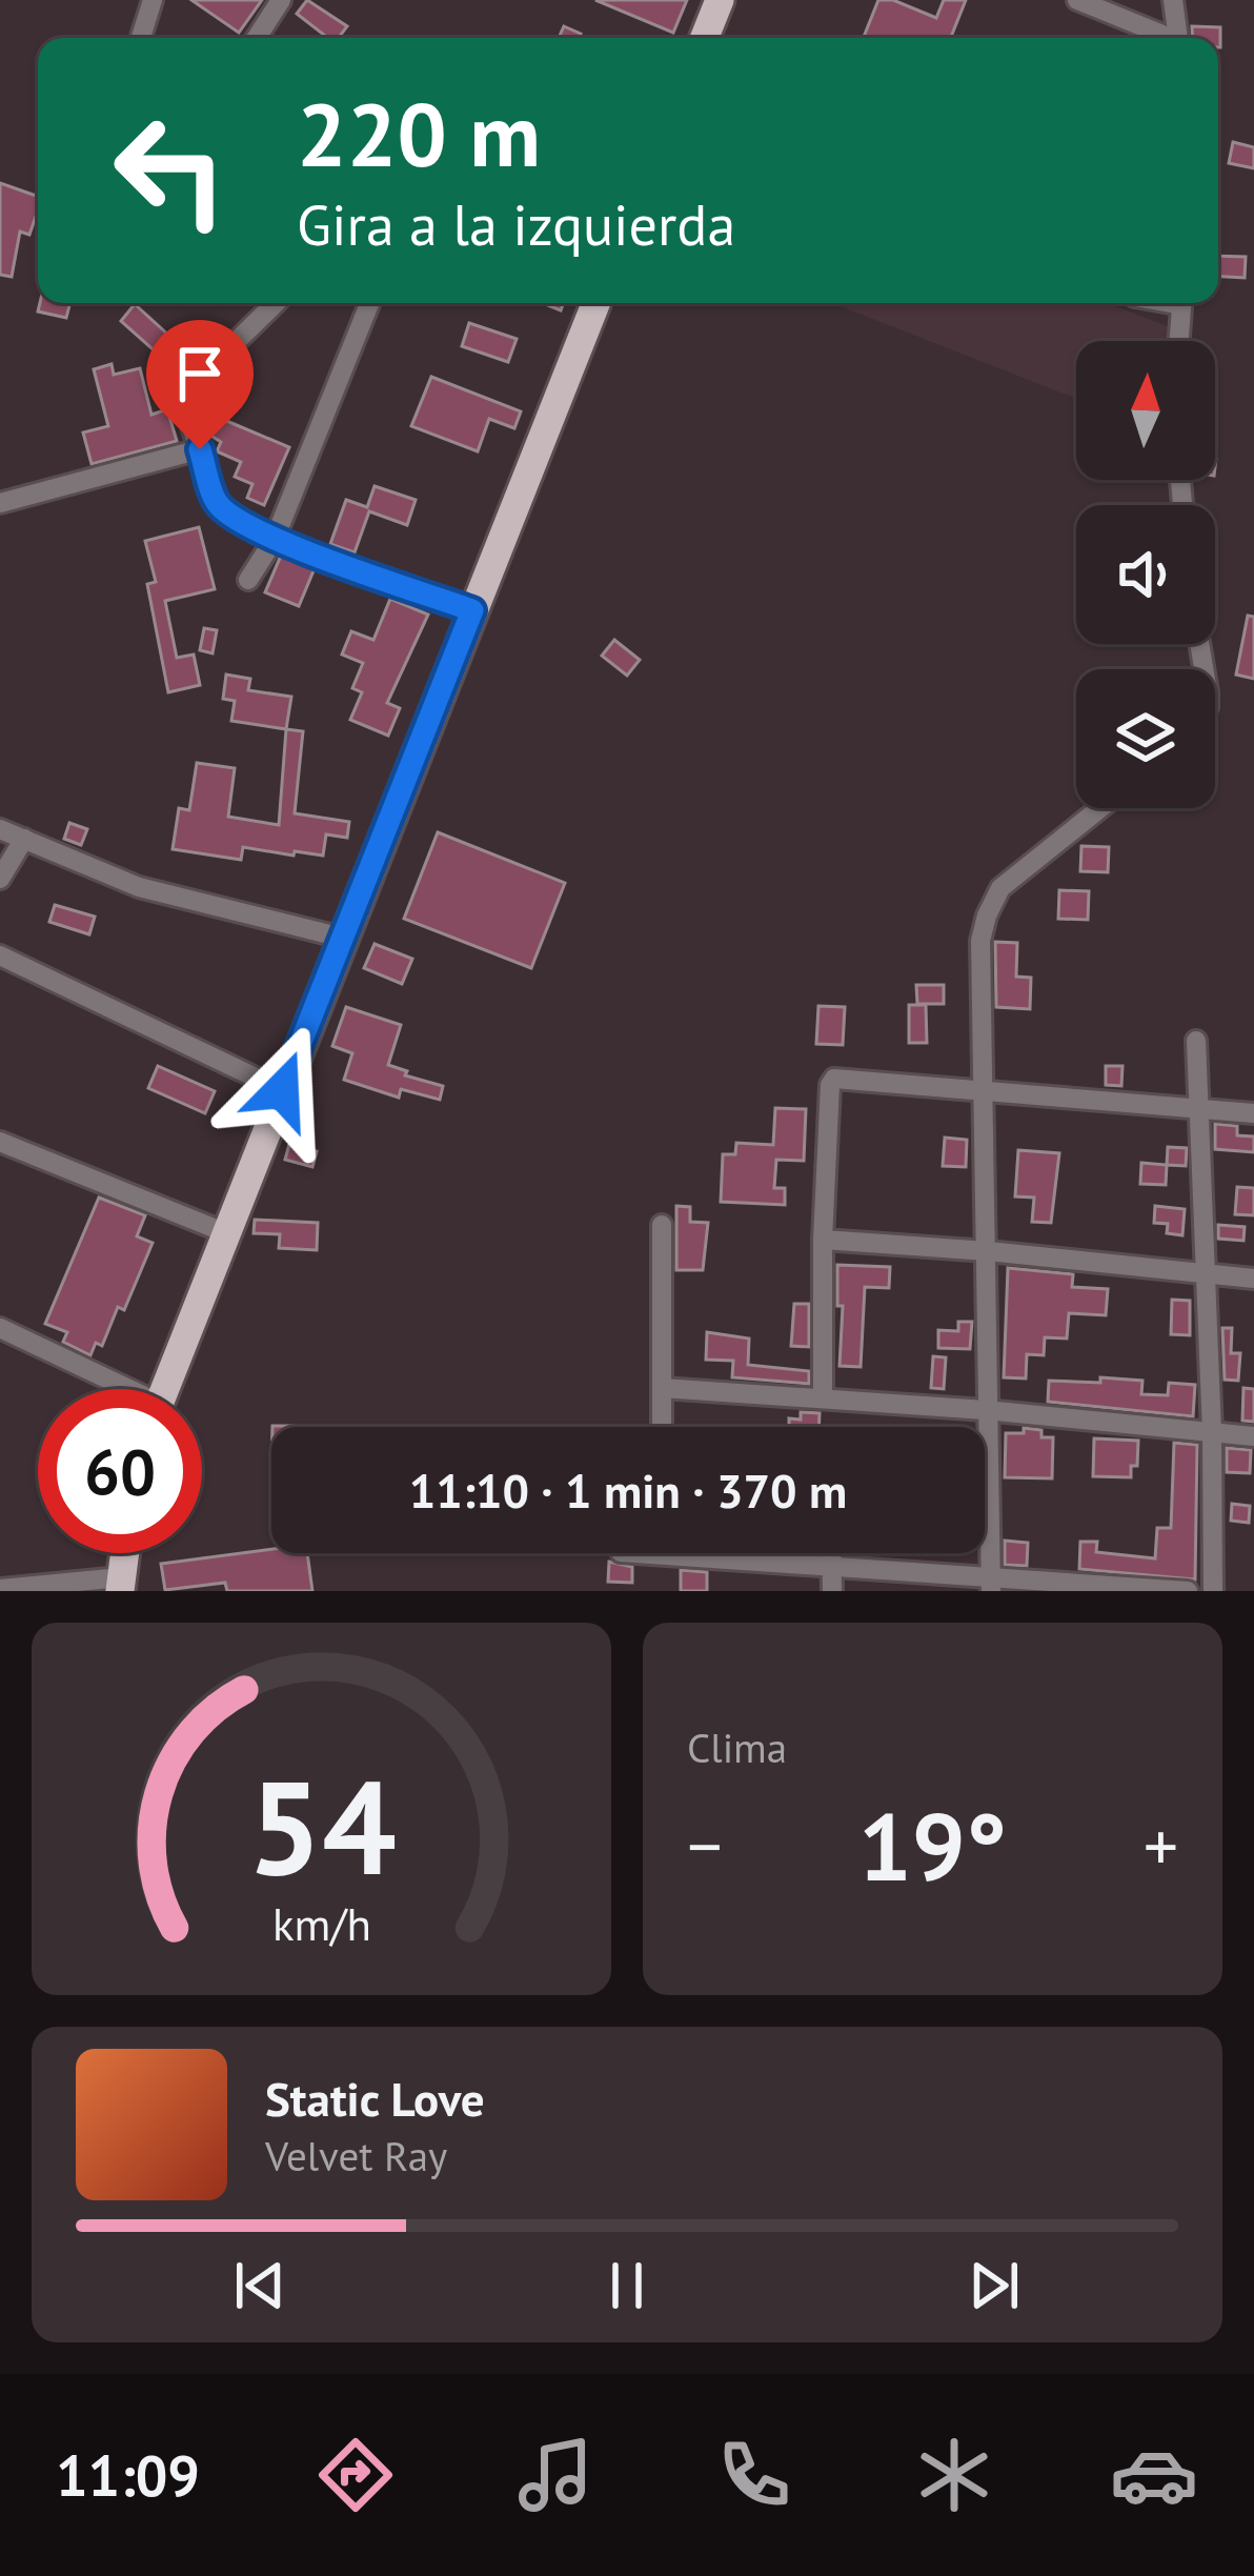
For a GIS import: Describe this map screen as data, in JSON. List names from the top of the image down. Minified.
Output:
{"north":"top","page":{"turn":["220 m","Gira a la izquierda"],"limit":"60","trip":"11:10 · 1 min · 370 m","tile":"Clima","heat":["−","19°","+"],"song":["Static Love","Velvet Ray"],"tabs":"11:09","gauge":["54","km/h"]}}
